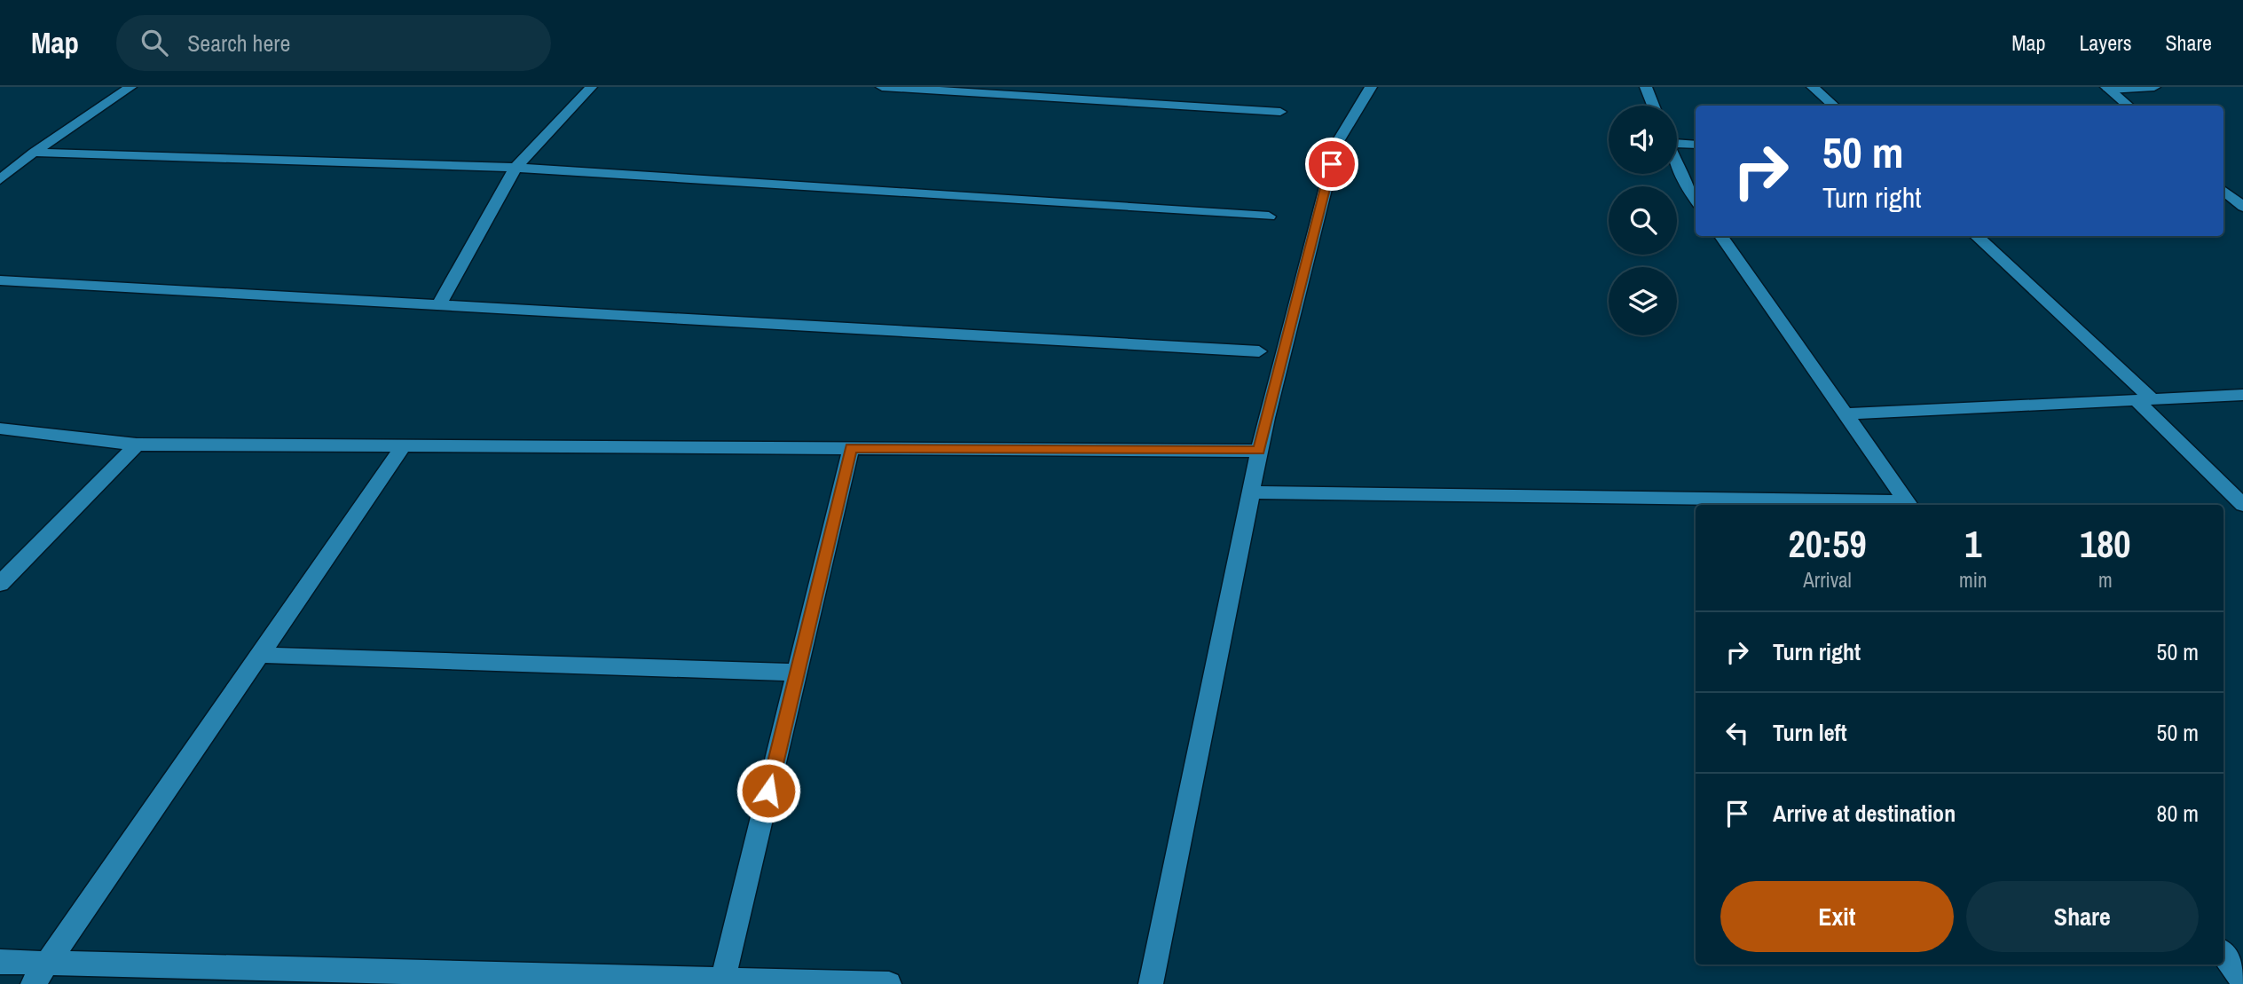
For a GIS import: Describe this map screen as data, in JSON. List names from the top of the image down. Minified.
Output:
{"page":{"header":"Map","search":"Search here","nav":["Map","Layers","Share"],"turn":["50 m","Turn right"],"eta":["20:59","Arrival","1","min","180","m"],"list":[{"name":"Turn right","value":"50 m"},{"name":"Turn left","value":"50 m"},{"name":"Arrive at destination","value":"80 m"}],"buttons":["Exit","Share"]}}
